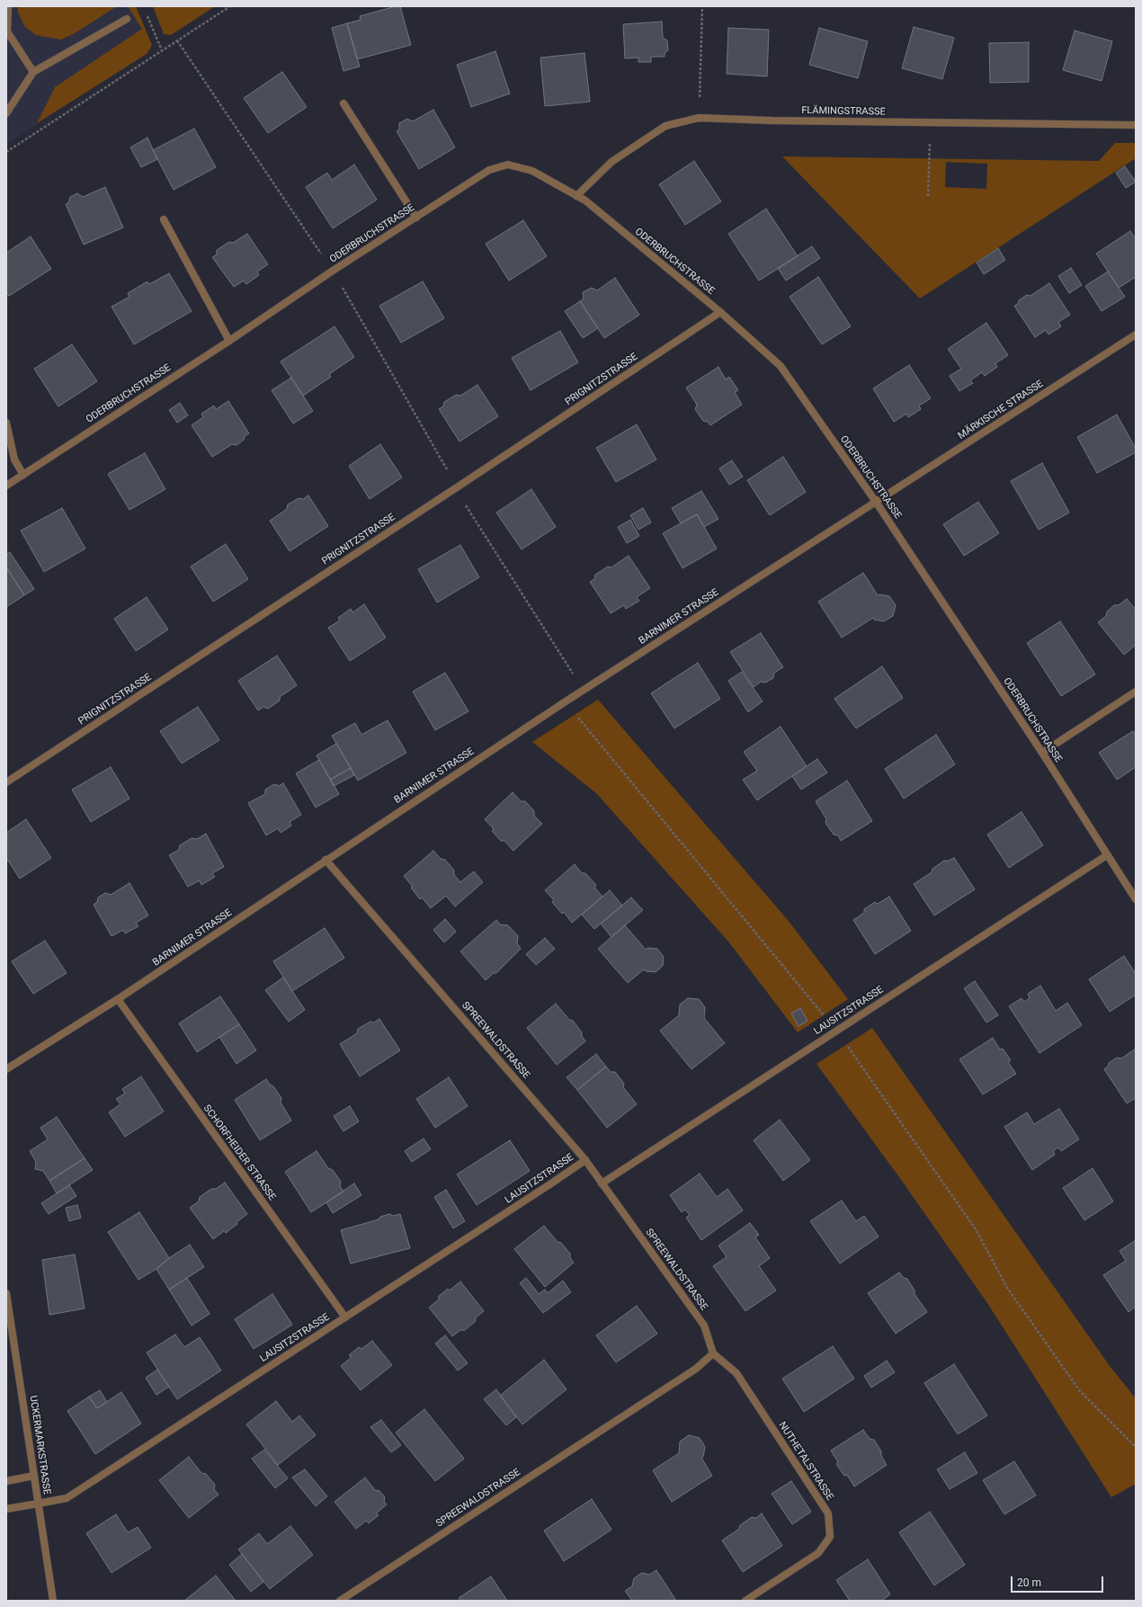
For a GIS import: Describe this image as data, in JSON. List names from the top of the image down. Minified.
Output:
{"streets":{"street":["FLÄMINGSTRASSE","ODERBRUCHSTRASSE","PRIGNITZSTRASSE","MÄRKISCHE STRASSE","BARNIMER STRASSE","LAUSITZSTRASSE","SPREEWALDSTRASSE","SCHORFHEIDER STRASSE","UCKERMARKSTRASSE","NUTHETALSTRASSE"]},"crossings":[["FLÄMINGSTRASSE","ODERBRUCHSTRASSE"],["ODERBRUCHSTRASSE","PRIGNITZSTRASSE"],["ODERBRUCHSTRASSE","MÄRKISCHE STRASSE"],["ODERBRUCHSTRASSE","BARNIMER STRASSE"],["ODERBRUCHSTRASSE","LAUSITZSTRASSE"],["MÄRKISCHE STRASSE","BARNIMER STRASSE"],["BARNIMER STRASSE","SPREEWALDSTRASSE"],["BARNIMER STRASSE","SCHORFHEIDER STRASSE"],["LAUSITZSTRASSE","SPREEWALDSTRASSE"],["LAUSITZSTRASSE","SCHORFHEIDER STRASSE"],["LAUSITZSTRASSE","UCKERMARKSTRASSE"],["SPREEWALDSTRASSE","NUTHETALSTRASSE"]],"scale_bar":"20 m"}
